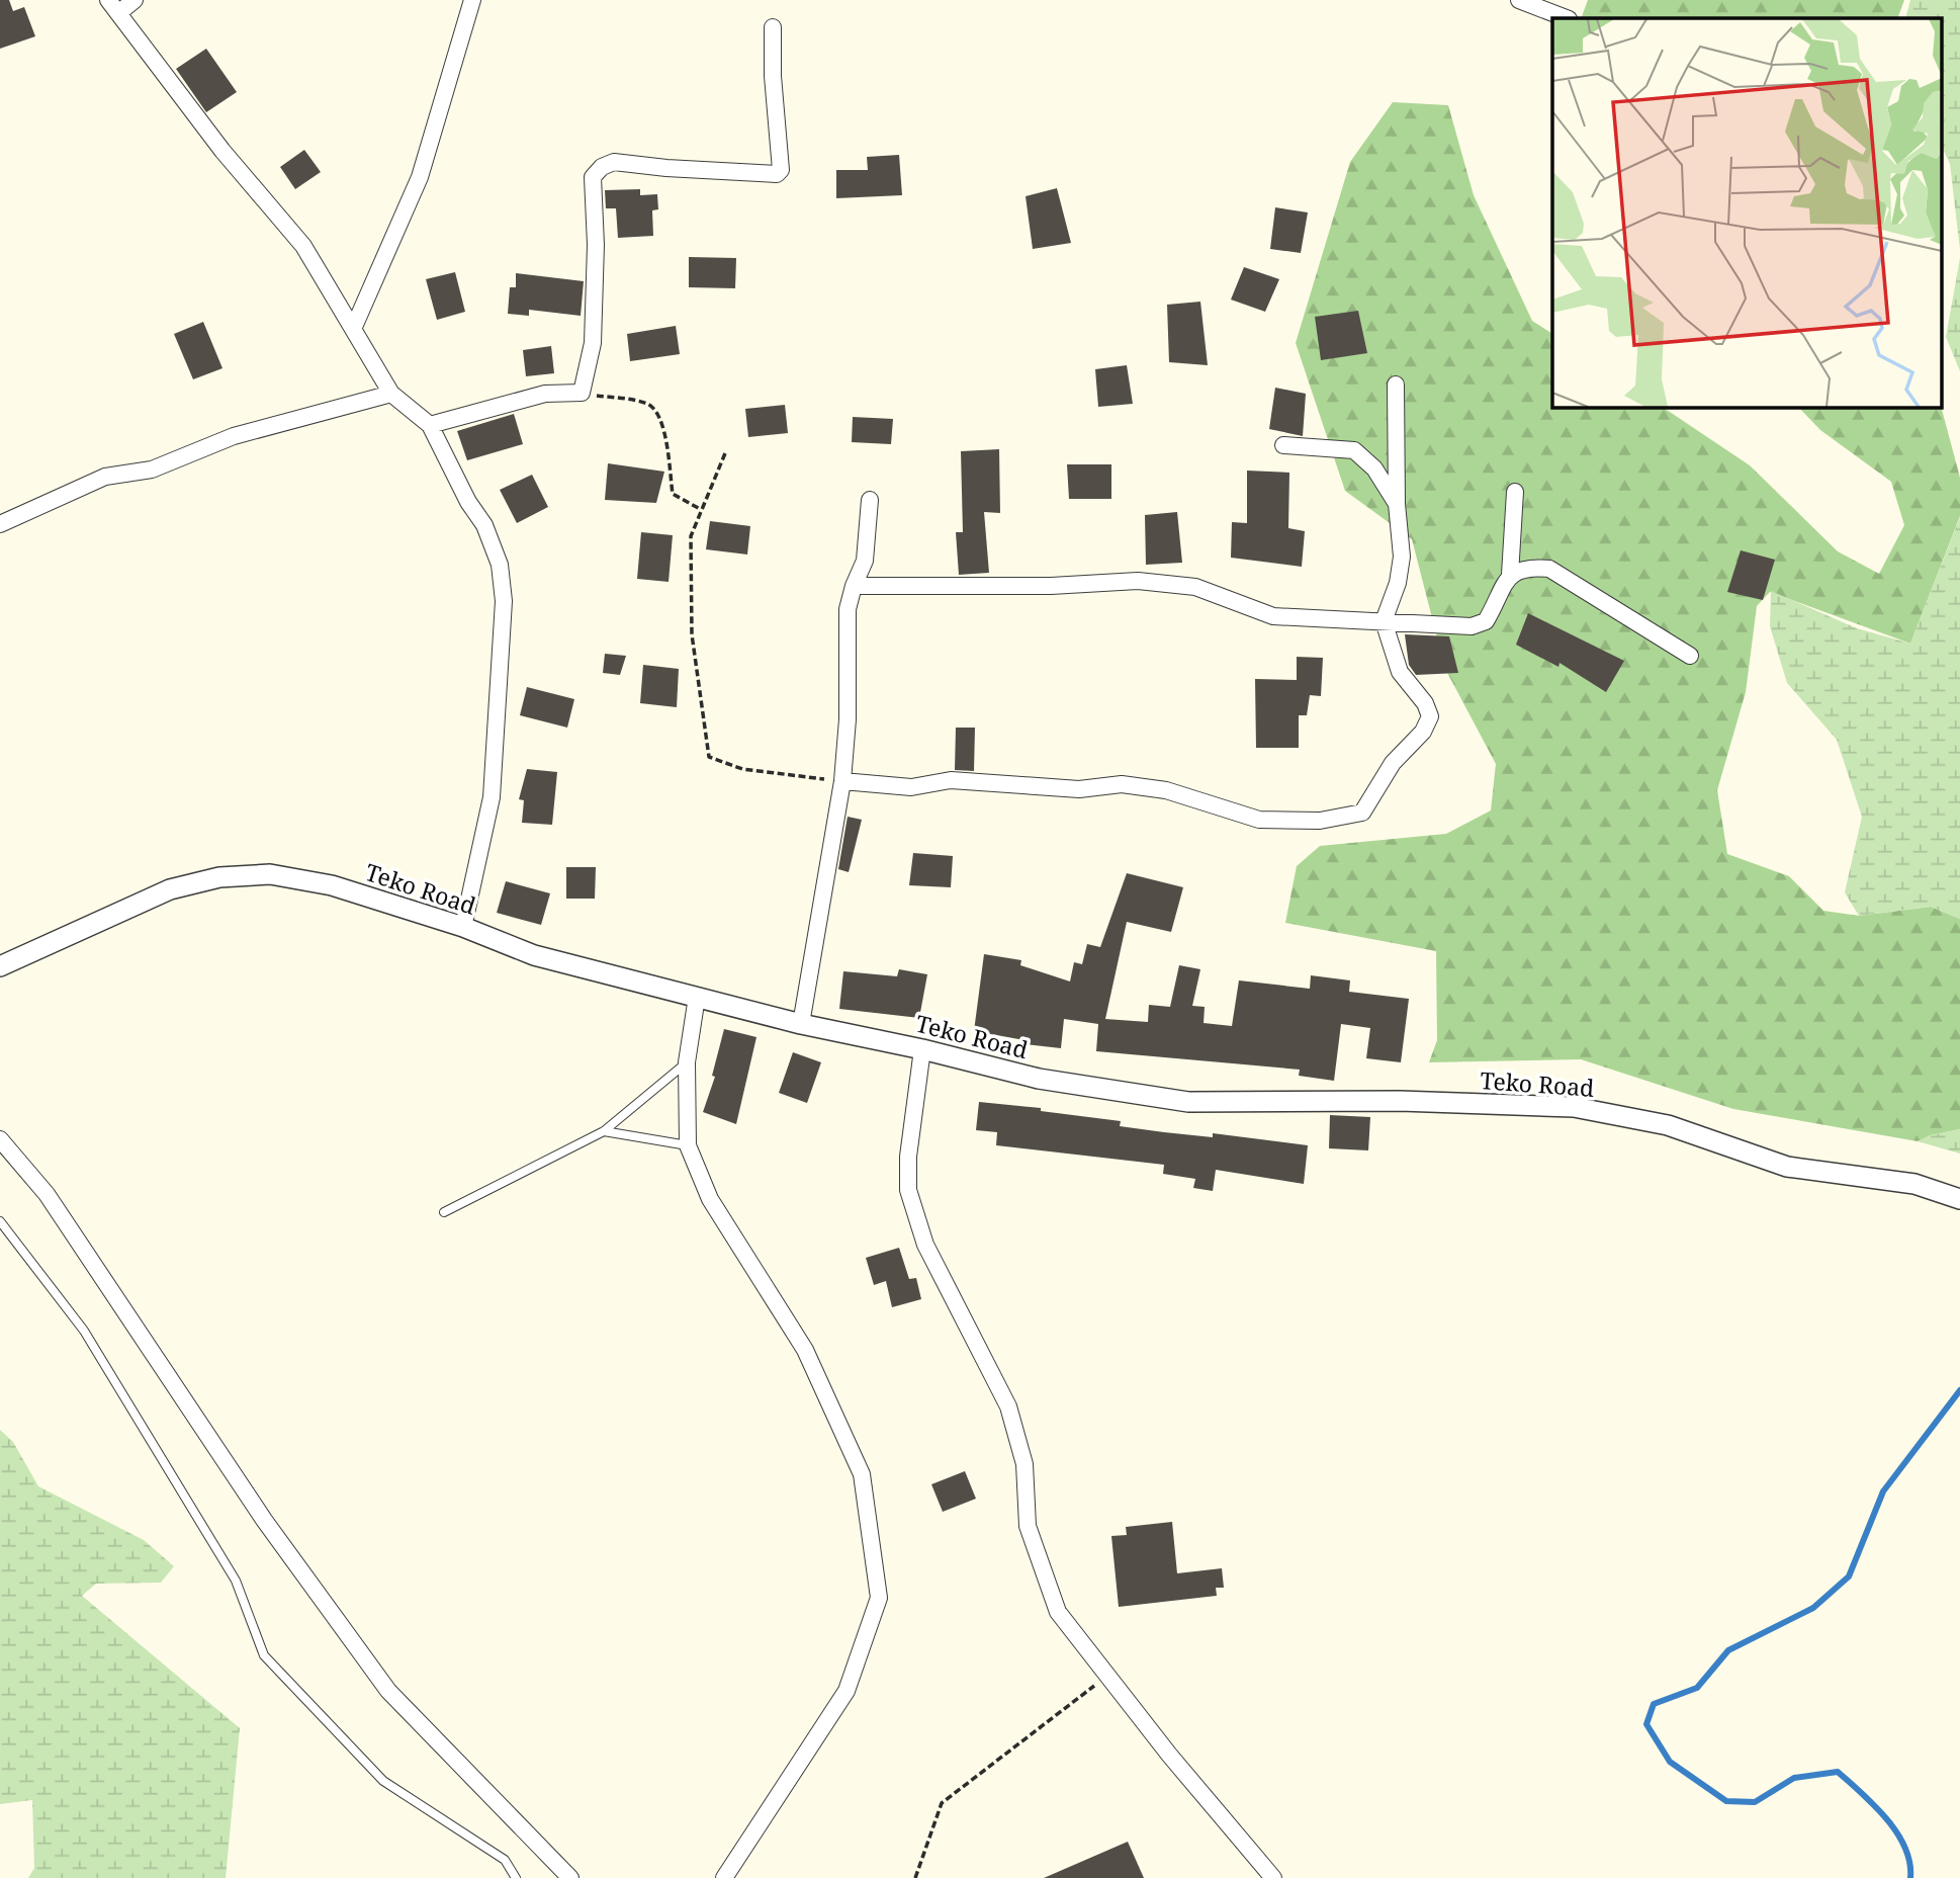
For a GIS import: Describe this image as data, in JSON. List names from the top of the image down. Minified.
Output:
{"streets":{"street":["Teko Road"]}}
